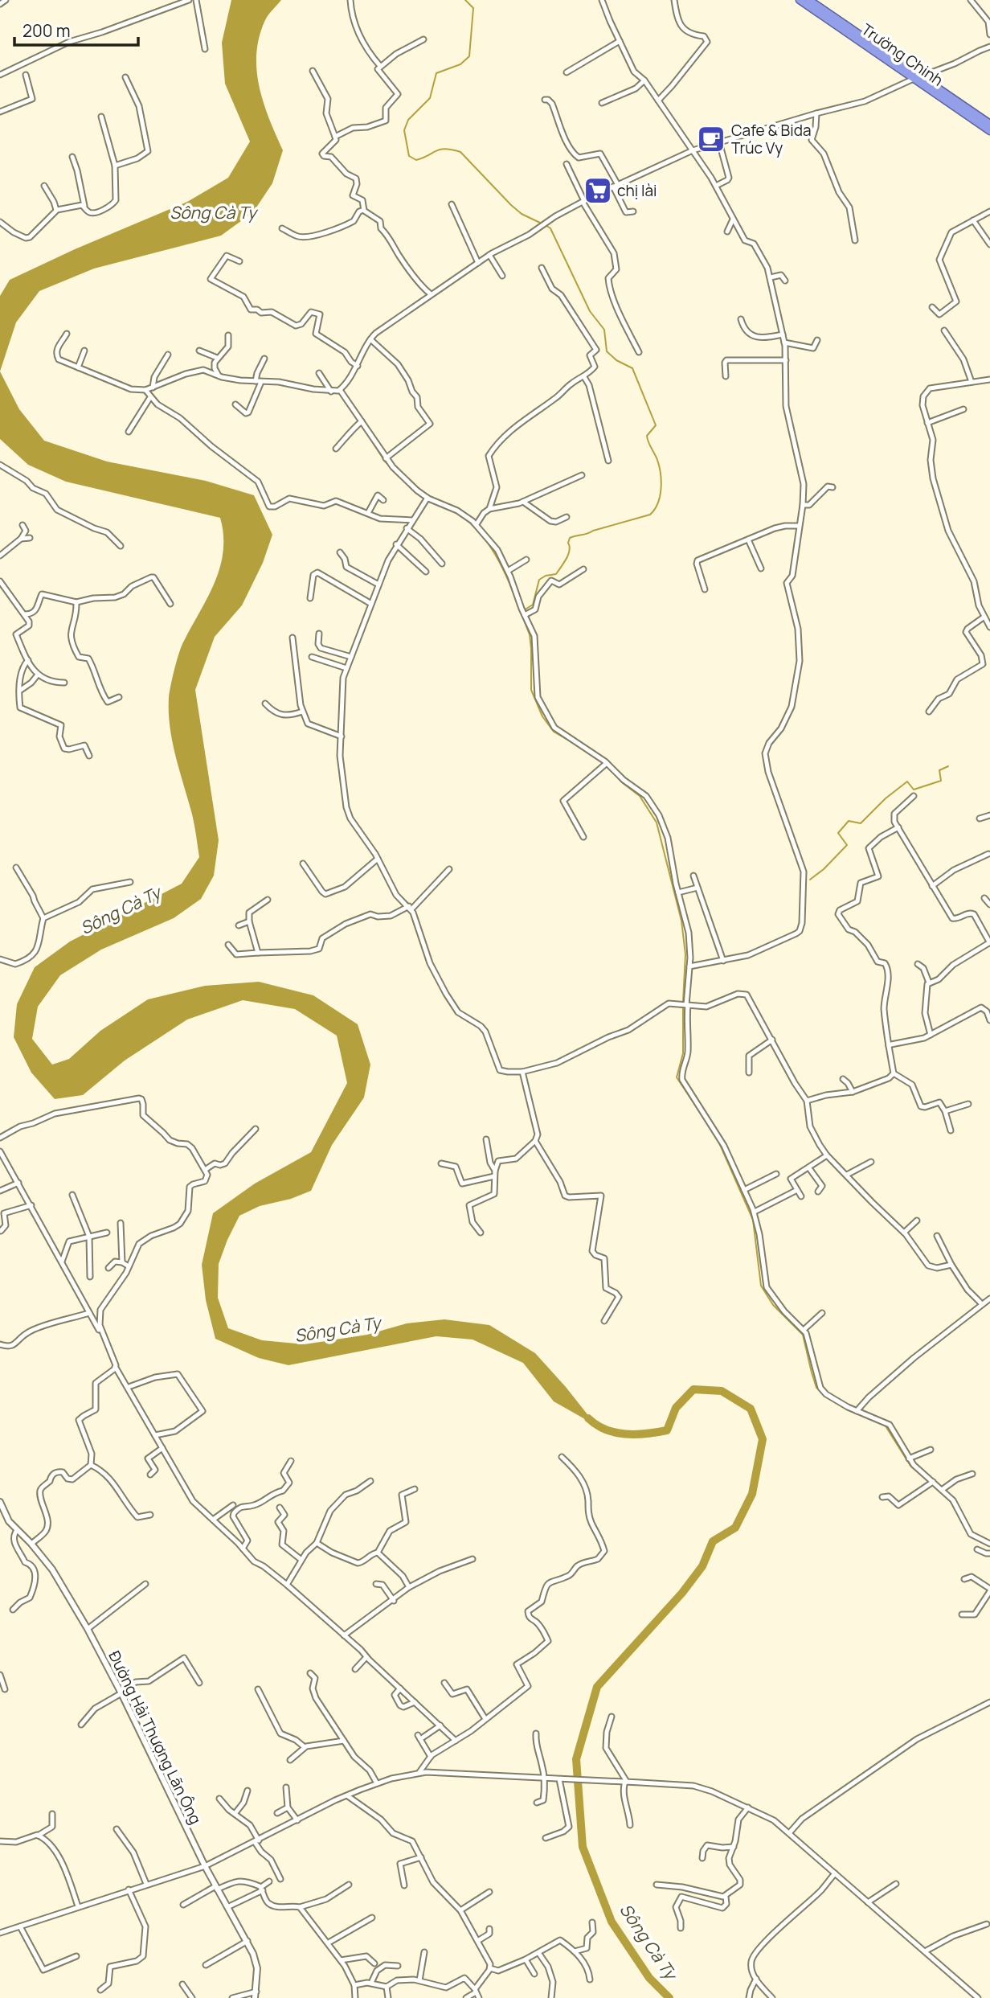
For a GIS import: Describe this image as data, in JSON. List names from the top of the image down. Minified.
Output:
{"streets":{"highway":["Trường Chinh"],"street":["Đường Hải Thượng Lãn Ông"]},"water":["Sông Cà Ty"],"places":{"cafe":["Cafe & Bida Trúc Vy"],"supermarket":["chị lài"]},"scale_bar":"200 m"}
